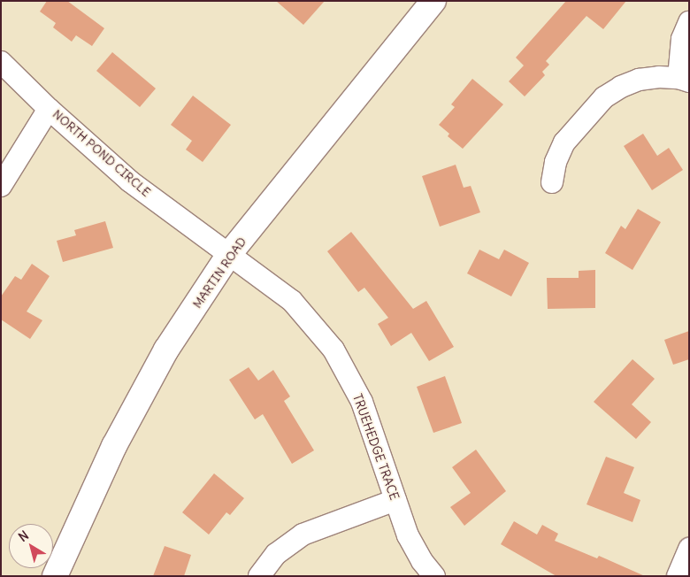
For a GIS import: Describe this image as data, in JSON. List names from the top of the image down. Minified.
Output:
{"streets":{"street":["NORTH POND CIRCLE","MARTIN ROAD","TRUEHEDGE TRACE"]},"crossings":[["NORTH POND CIRCLE","MARTIN ROAD"],["NORTH POND CIRCLE","TRUEHEDGE TRACE"],["MARTIN ROAD","TRUEHEDGE TRACE"]],"north":"top left"}
